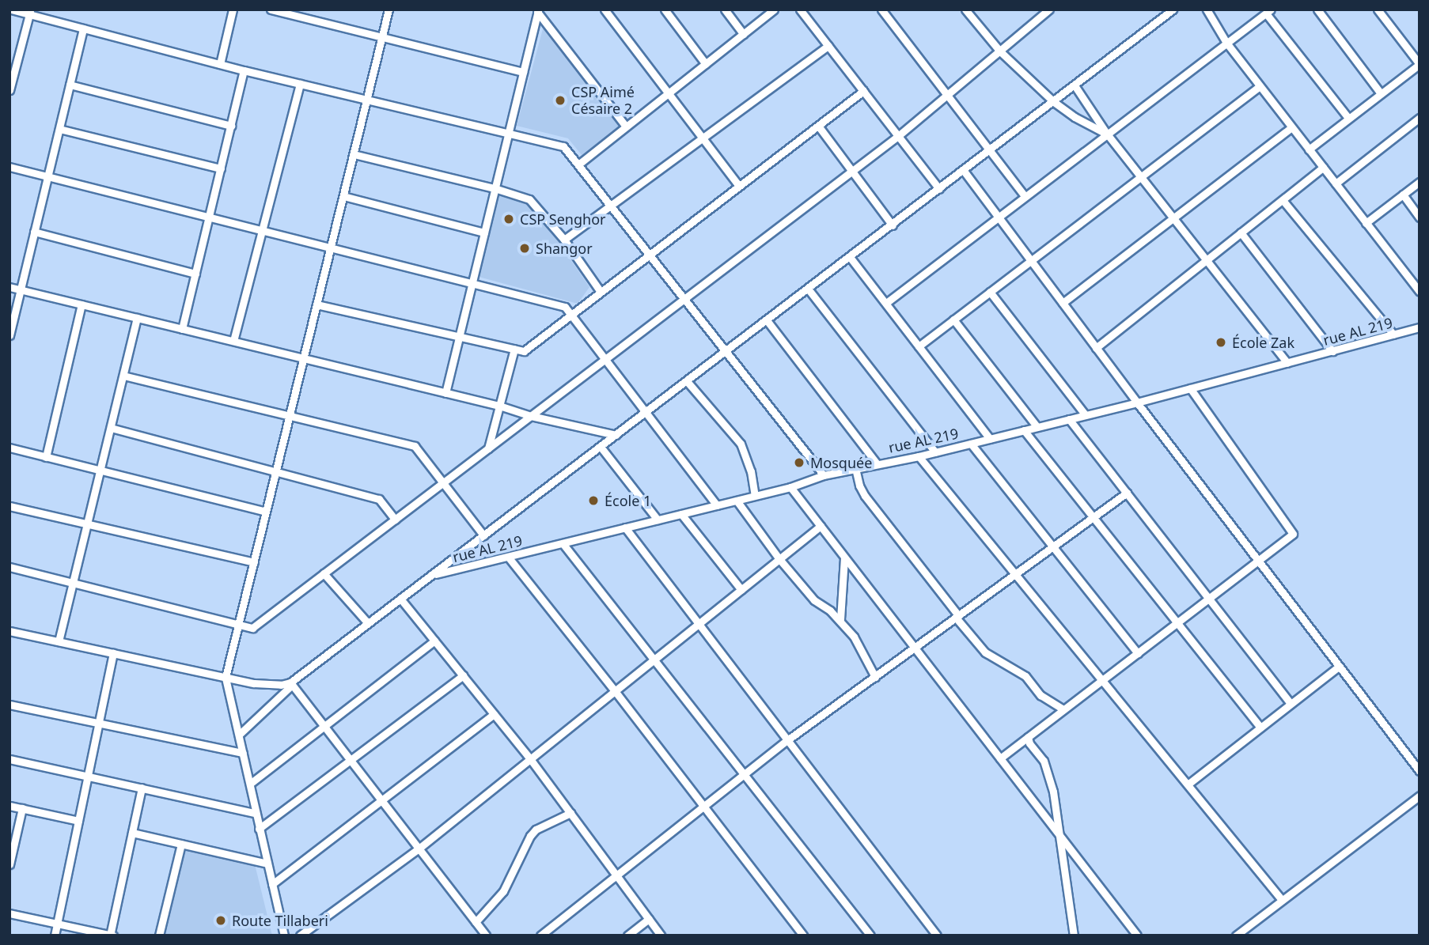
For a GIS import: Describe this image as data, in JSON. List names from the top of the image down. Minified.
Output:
{"streets":{"street":["rue AL 219"]},"places":["CSP Aimé Césaire 2","CSP Senghor","Shangor","École Zak","Mosquée","École 1","Route Tillaberi"]}
